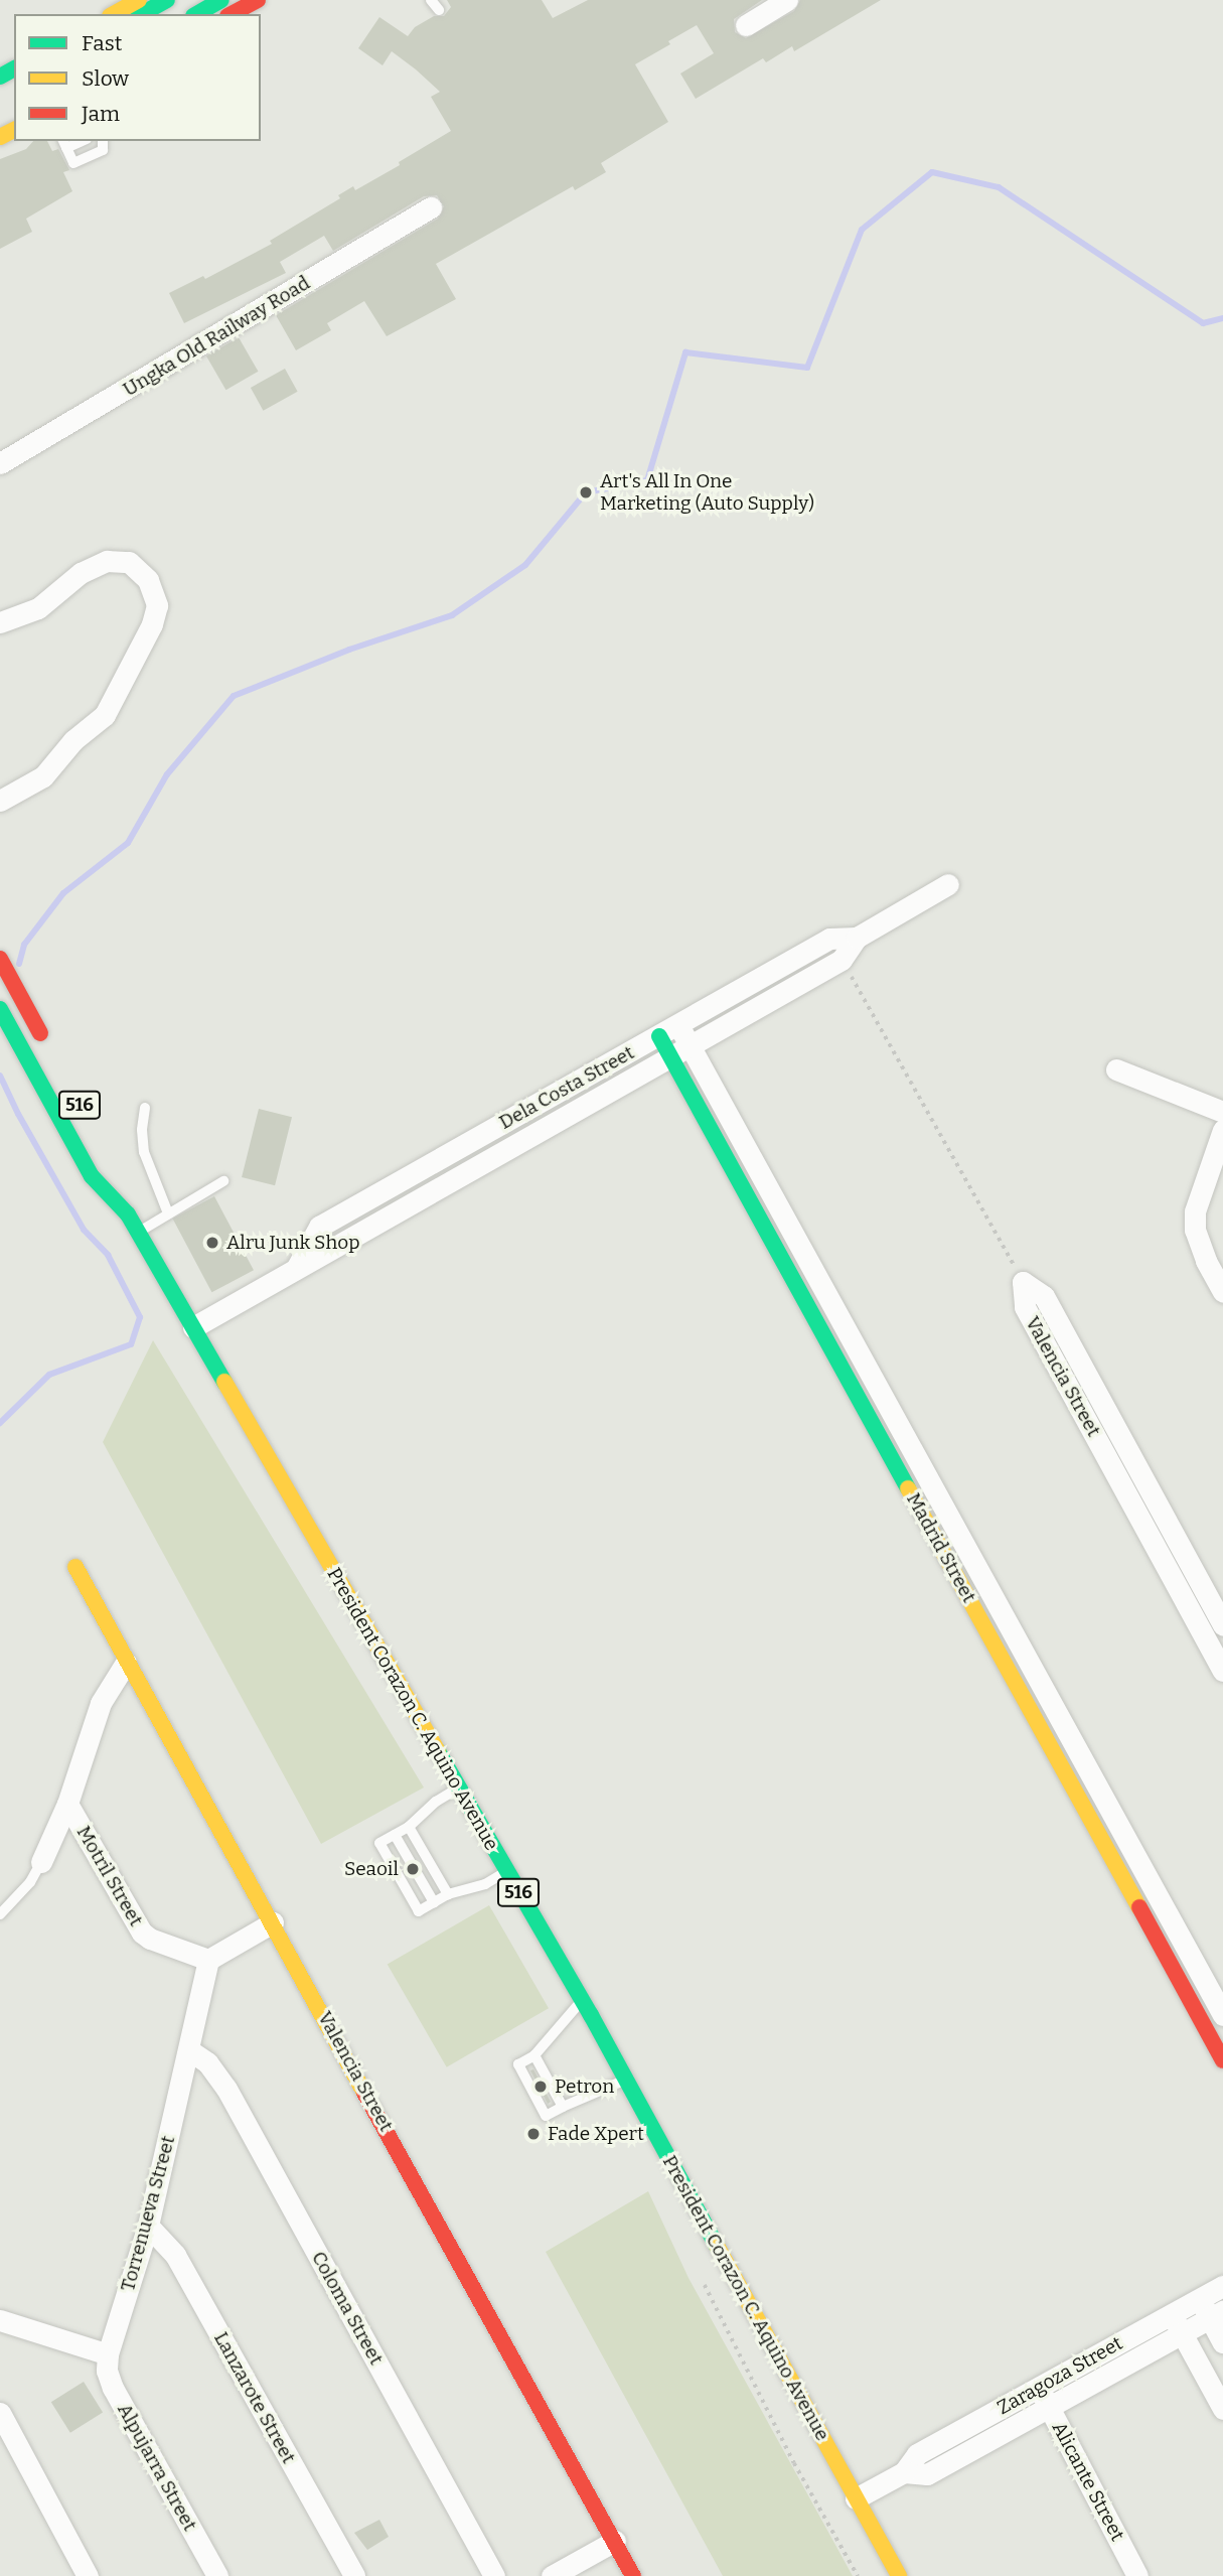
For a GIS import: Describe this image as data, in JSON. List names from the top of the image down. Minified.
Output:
{"streets":{"main road":["516","Valencia Street","Madrid Street","President Corazon C. Aquino Avenue"],"street":["Ungka Old Railway Road","Dela Costa Street","Motril Street","Torrenueva Street","Coloma Street","Zaragoza Street","Lanzarote Street","Alpujarra Street","Alicante Street"]},"crossings":[["Dela Costa Street","Madrid Street"],["Dela Costa Street","President Corazon C. Aquino Avenue"],["President Corazon C. Aquino Avenue","Zaragoza Street"],["Motril Street","Torrenueva Street"],["Torrenueva Street","Coloma Street"],["Torrenueva Street","Lanzarote Street"],["Torrenueva Street","Alpujarra Street"],["Zaragoza Street","Alicante Street"]],"places":["Art's All In One Marketing (Auto Supply)","Alru Junk Shop","Seaoil","Petron","Fade Xpert"],"legend":["Fast","Slow","Jam"]}
